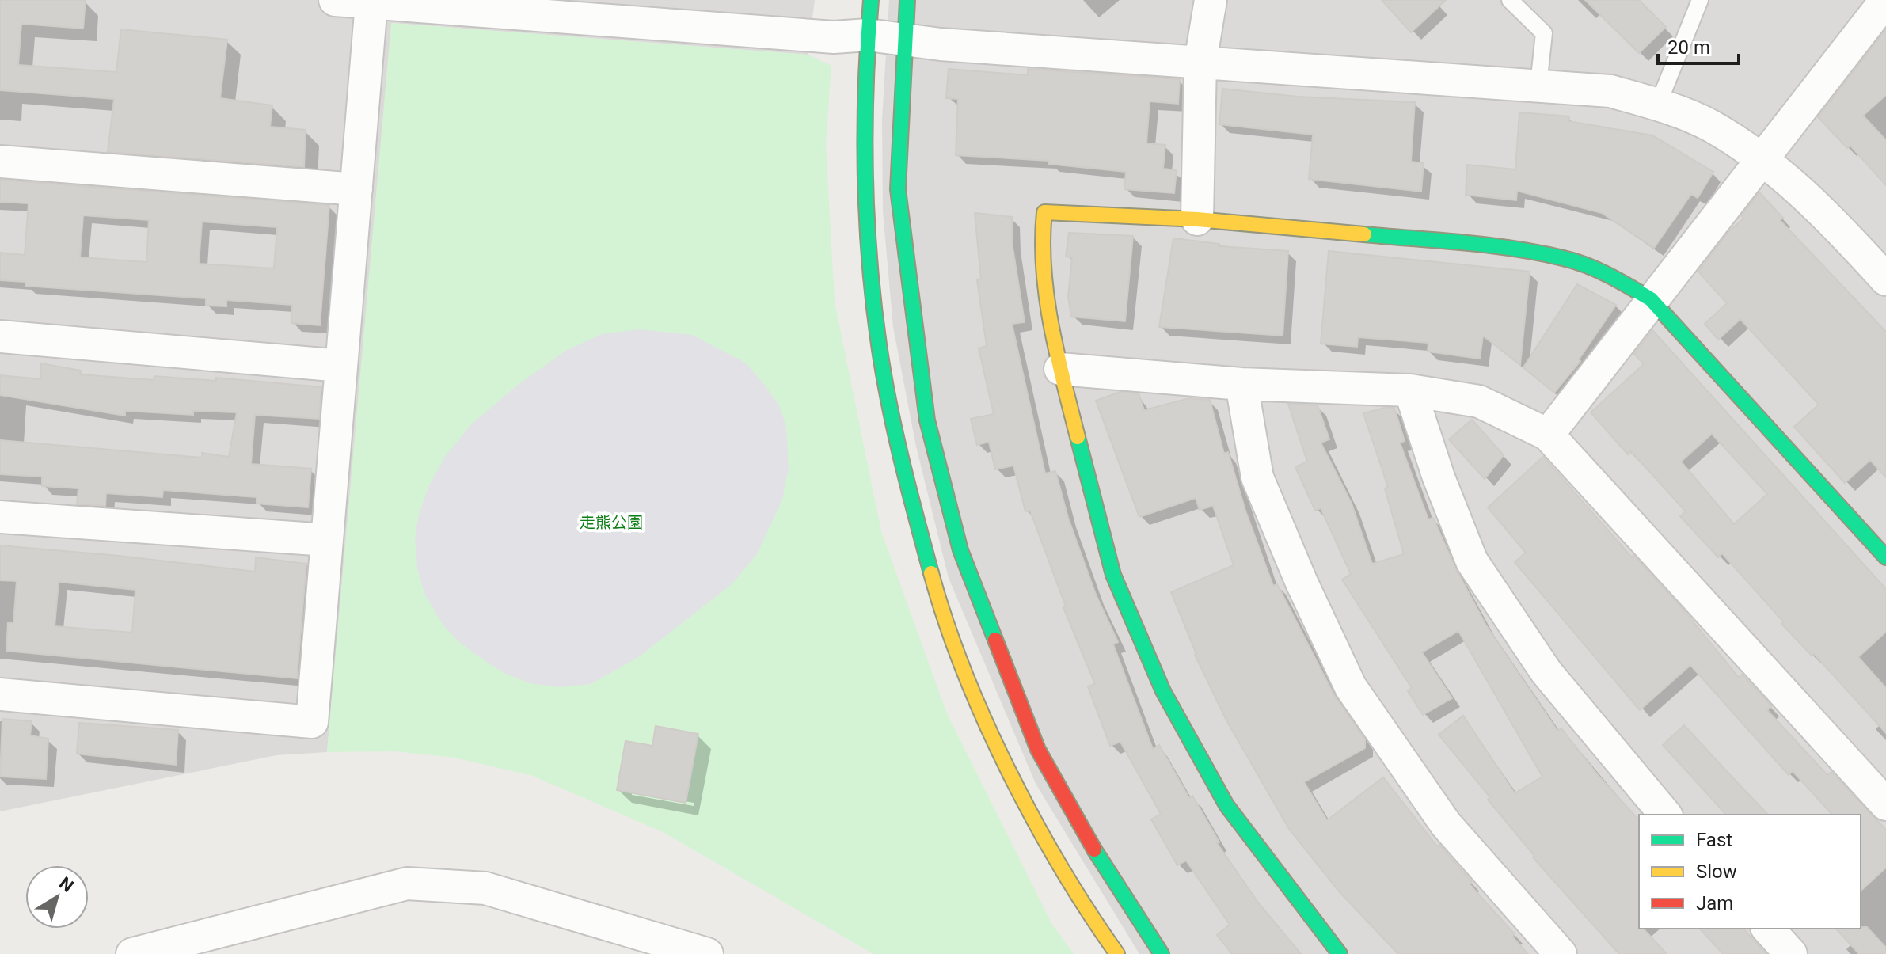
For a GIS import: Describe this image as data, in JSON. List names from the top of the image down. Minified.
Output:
{"parks":["走熊公園"],"legend":["Fast","Slow","Jam"],"scale_bar":"20 m","north":"top right"}
